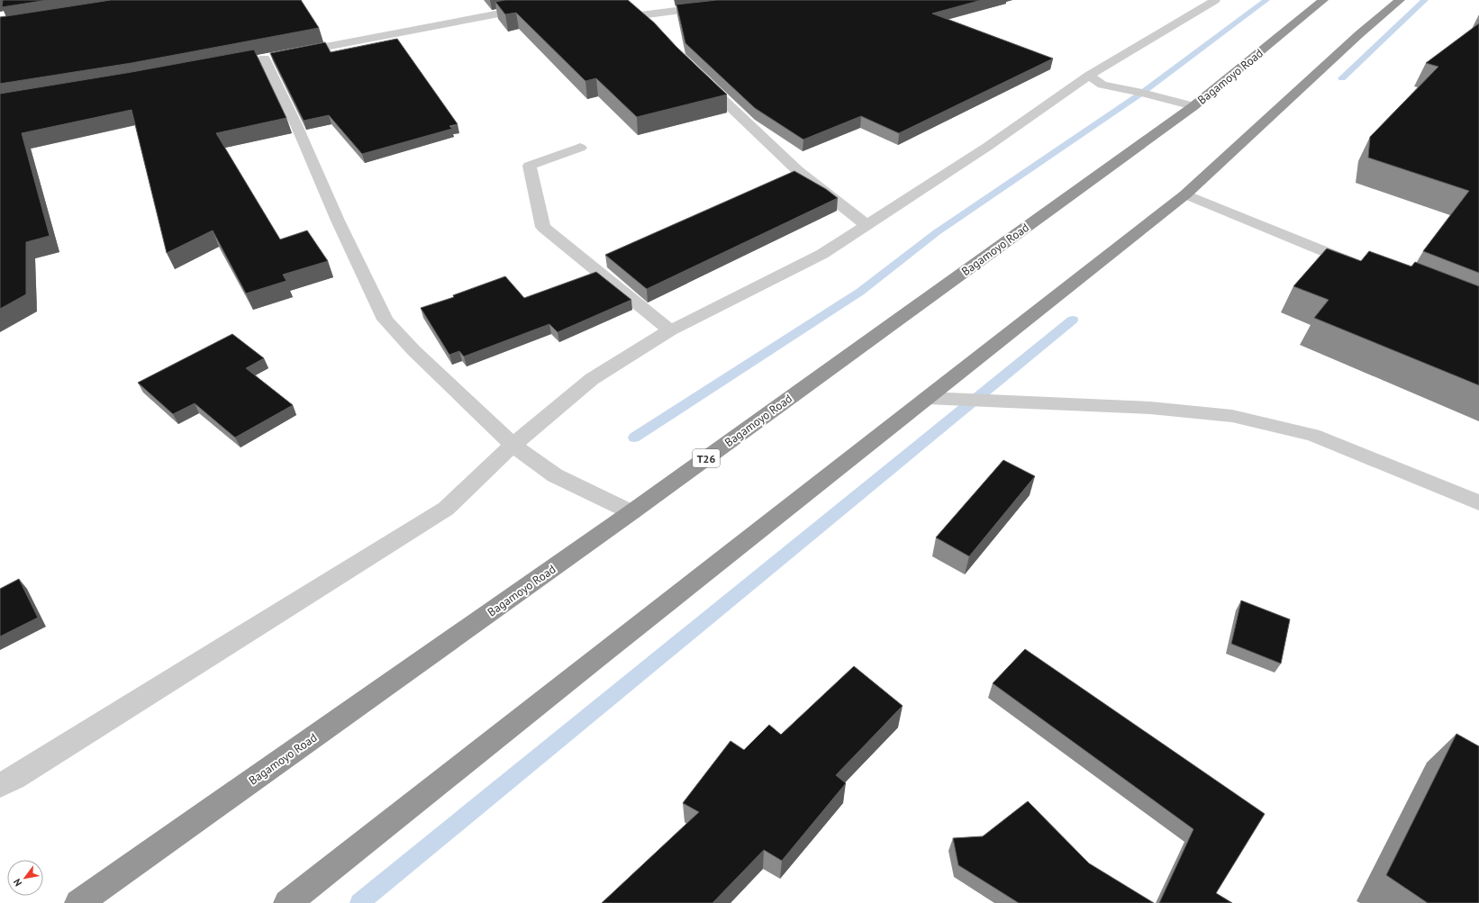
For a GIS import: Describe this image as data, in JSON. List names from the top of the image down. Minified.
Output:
{"streets":{"highway":["Bagamoyo Road","T26"]},"north":"bottom left"}
